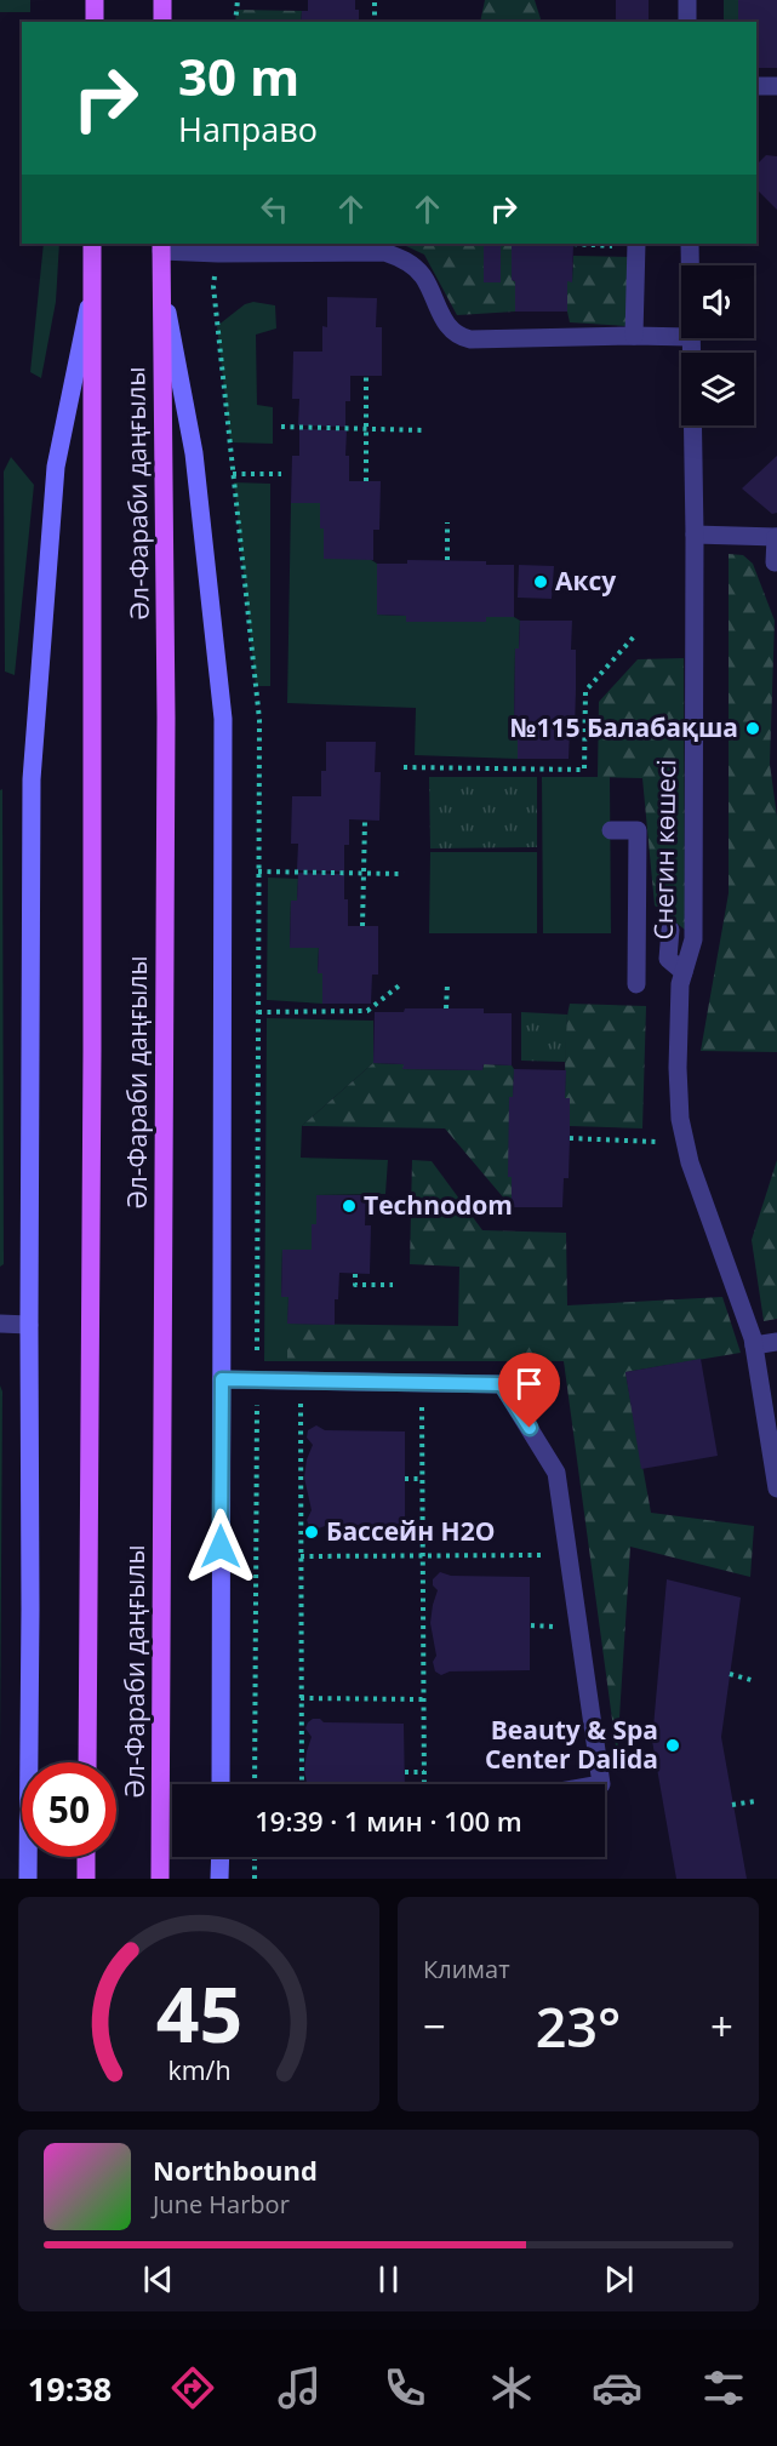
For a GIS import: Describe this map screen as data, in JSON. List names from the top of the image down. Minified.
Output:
{"streets":{"main road":["Әл-Фараби даңғылы"],"street":["Снегин көшесі"]},"places":["Аксу","№115 Балабақша","Technodom","Бассейн H2O","Beauty & Spa Center Dalida"],"page":{"turn":["30 m","Направо"],"limit":"50","trip":"19:39 · 1 мин · 100 m","tile":"Климат","heat":["−","23°","+"],"song":["Northbound","June Harbor"],"tabs":"19:38","gauge":["45","km/h"]}}
